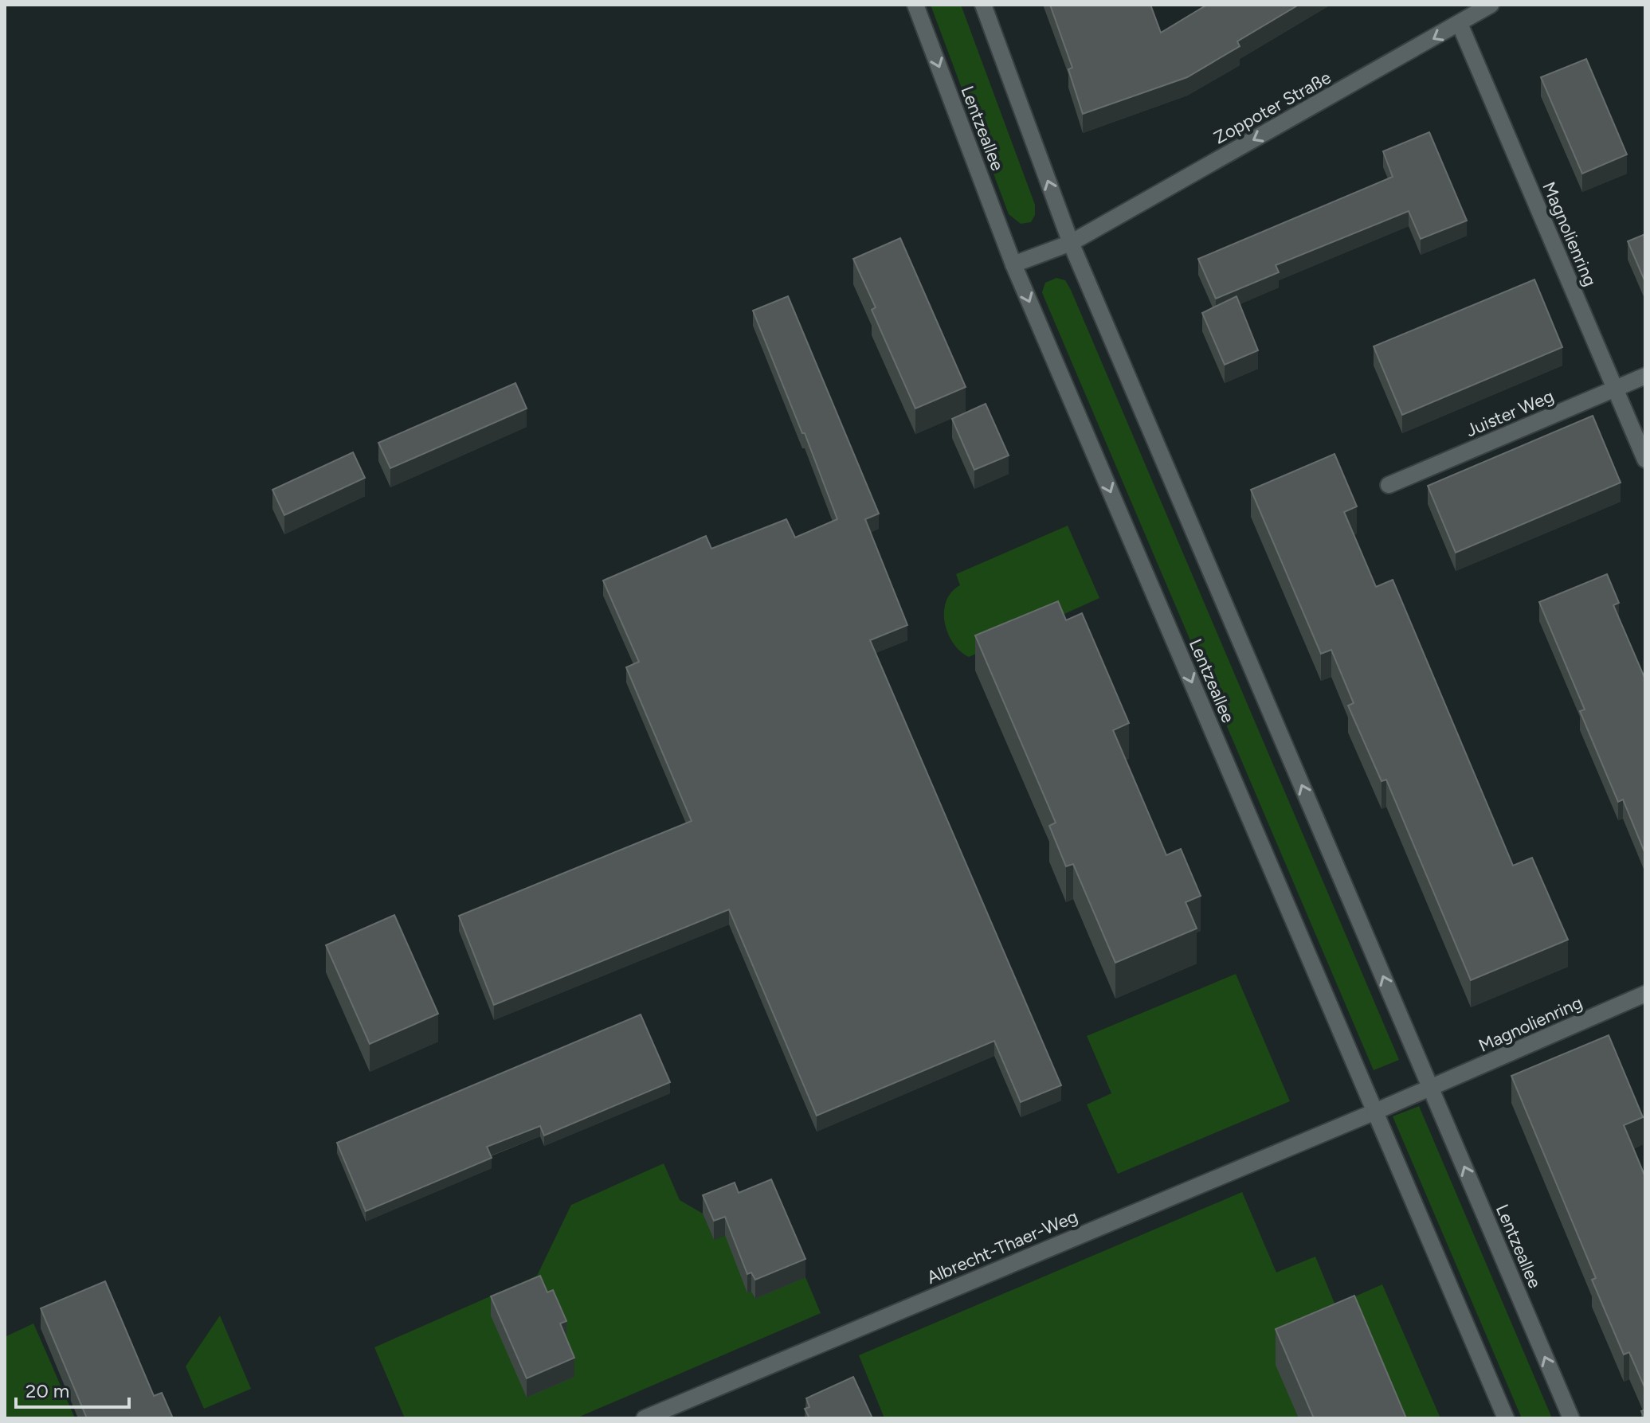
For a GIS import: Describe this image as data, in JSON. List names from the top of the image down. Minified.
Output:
{"streets":{"street":["Zoppoter Straße","Lentzeallee","Magnolienring","Juister Weg","Albrecht-Thaer-Weg"]},"crossings":[["Zoppoter Straße","Lentzeallee"],["Zoppoter Straße","Magnolienring"],["Lentzeallee","Magnolienring"],["Lentzeallee","Albrecht-Thaer-Weg"],["Magnolienring","Juister Weg"]],"one_way":["Zoppoter Straße"],"scale_bar":"20 m"}
